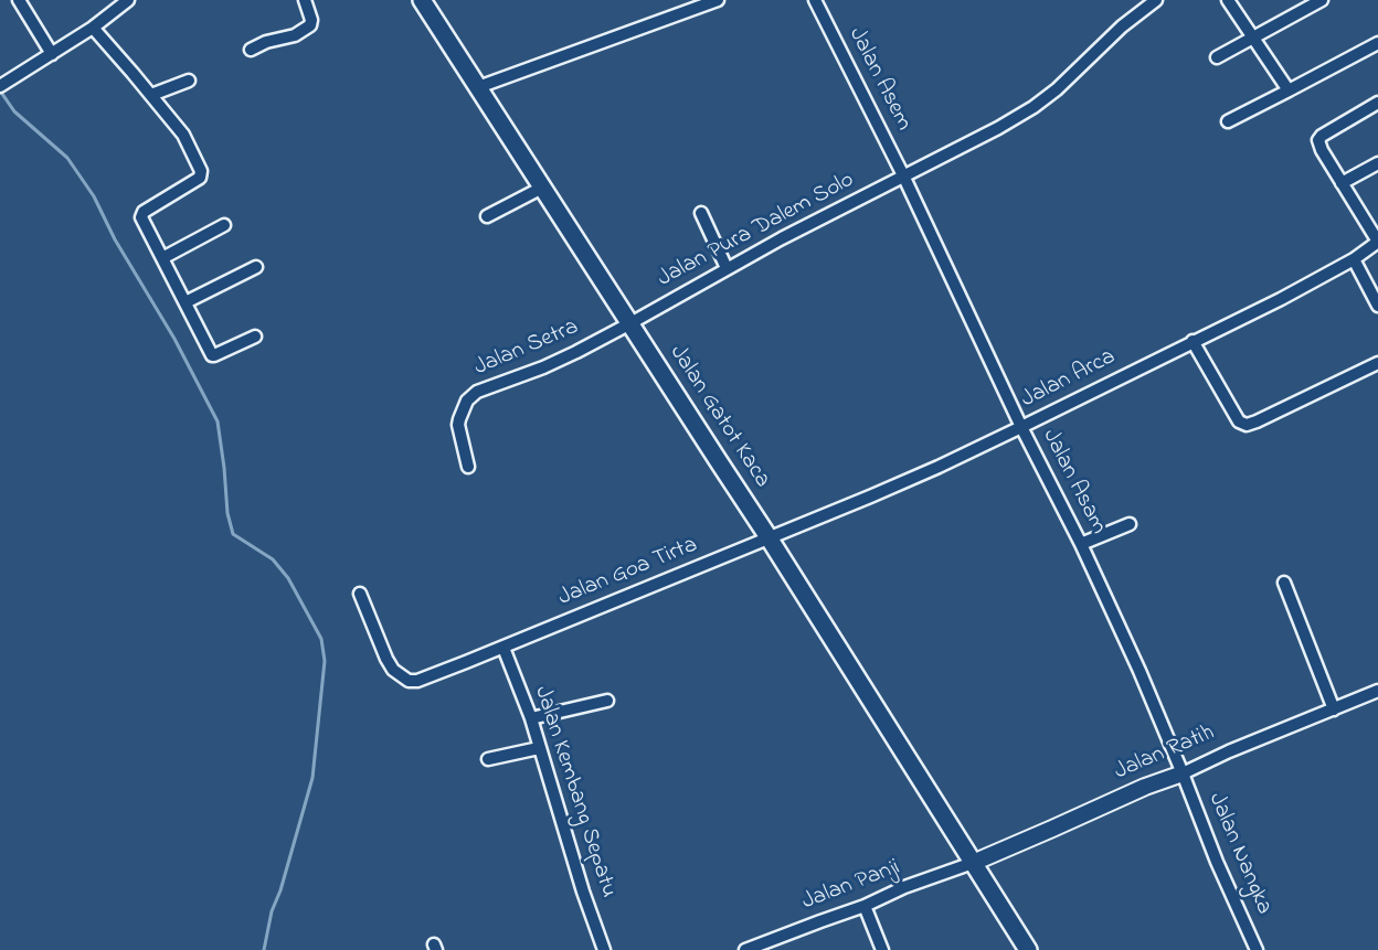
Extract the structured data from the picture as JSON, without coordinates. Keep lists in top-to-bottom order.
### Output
{
  "streets": {
    "main road": ["Jalan Gatot Kaca"],
    "street": [
      "Jalan Asem",
      "Jalan Pura Dalem Solo",
      "Jalan Setra",
      "Jalan Arca",
      "Jalan Asam",
      "Jalan Goa Tirta",
      "Jalan Ratih",
      "Jalan Kembang Sepatu",
      "Jalan Nangka",
      "Jalan Panji"
    ]
  },
  "crossings": [
    ["Jalan Asem", "Jalan Pura Dalem Solo"],
    ["Jalan Asem", "Jalan Asam"],
    ["Jalan Pura Dalem Solo", "Jalan Setra"],
    ["Jalan Pura Dalem Solo", "Jalan Gatot Kaca"],
    ["Jalan Pura Dalem Solo", "Jalan Asam"],
    ["Jalan Setra", "Jalan Gatot Kaca"],
    ["Jalan Arca", "Jalan Gatot Kaca"],
    ["Jalan Arca", "Jalan Asam"],
    ["Jalan Arca", "Jalan Goa Tirta"],
    ["Jalan Gatot Kaca", "Jalan Goa Tirta"],
    ["Jalan Gatot Kaca", "Jalan Ratih"],
    ["Jalan Gatot Kaca", "Jalan Panji"],
    ["Jalan Asam", "Jalan Ratih"],
    ["Jalan Asam", "Jalan Nangka"],
    ["Jalan Goa Tirta", "Jalan Kembang Sepatu"],
    ["Jalan Ratih", "Jalan Nangka"],
    ["Jalan Ratih", "Jalan Panji"]
  ]
}
